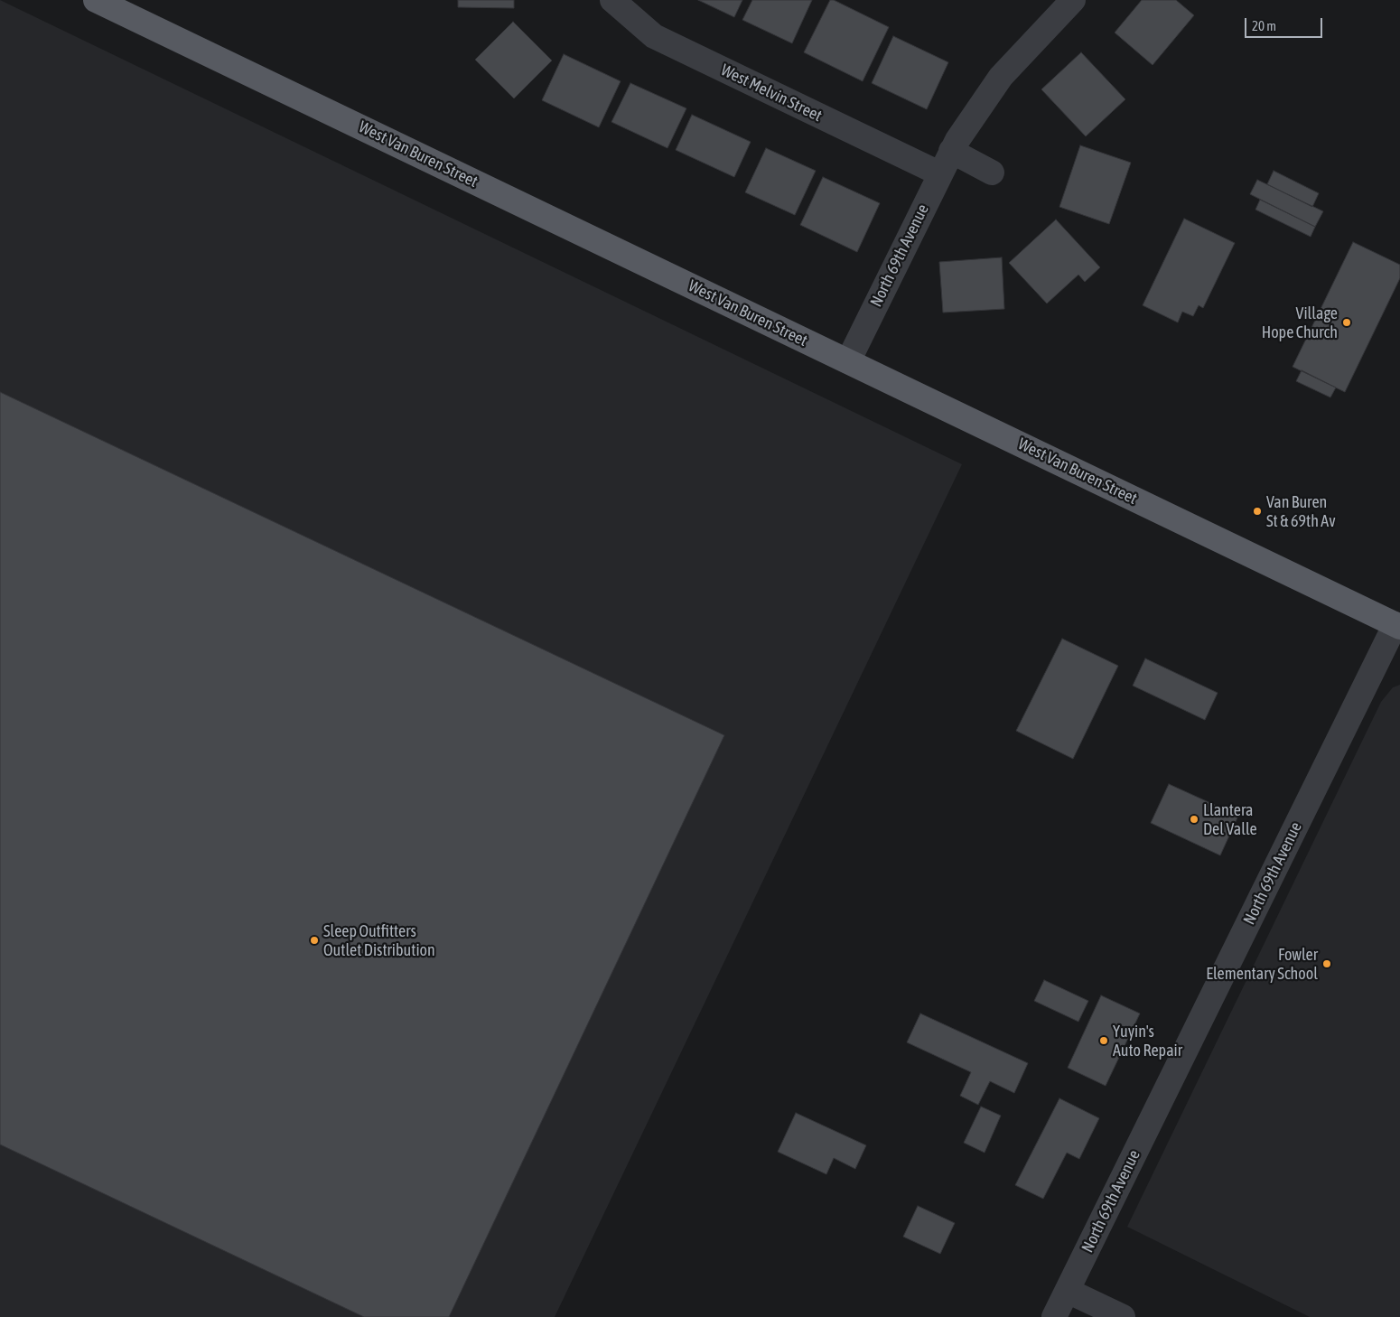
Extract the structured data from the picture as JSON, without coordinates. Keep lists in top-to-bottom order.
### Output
{
  "streets": {
    "main road": ["West Van Buren Street"],
    "street": ["West Melvin Street", "North 69th Avenue"]
  },
  "crossings": [
    ["West Melvin Street", "North 69th Avenue"],
    ["West Van Buren Street", "North 69th Avenue"]
  ],
  "places": [
    "Village Hope Church",
    "Van Buren St & 69th Av",
    "Llantera Del Valle",
    "Sleep Outfitters Outlet Distribution",
    "Fowler Elementary School",
    "Yuyin's Auto Repair"
  ],
  "scale_bar": "20 m"
}
